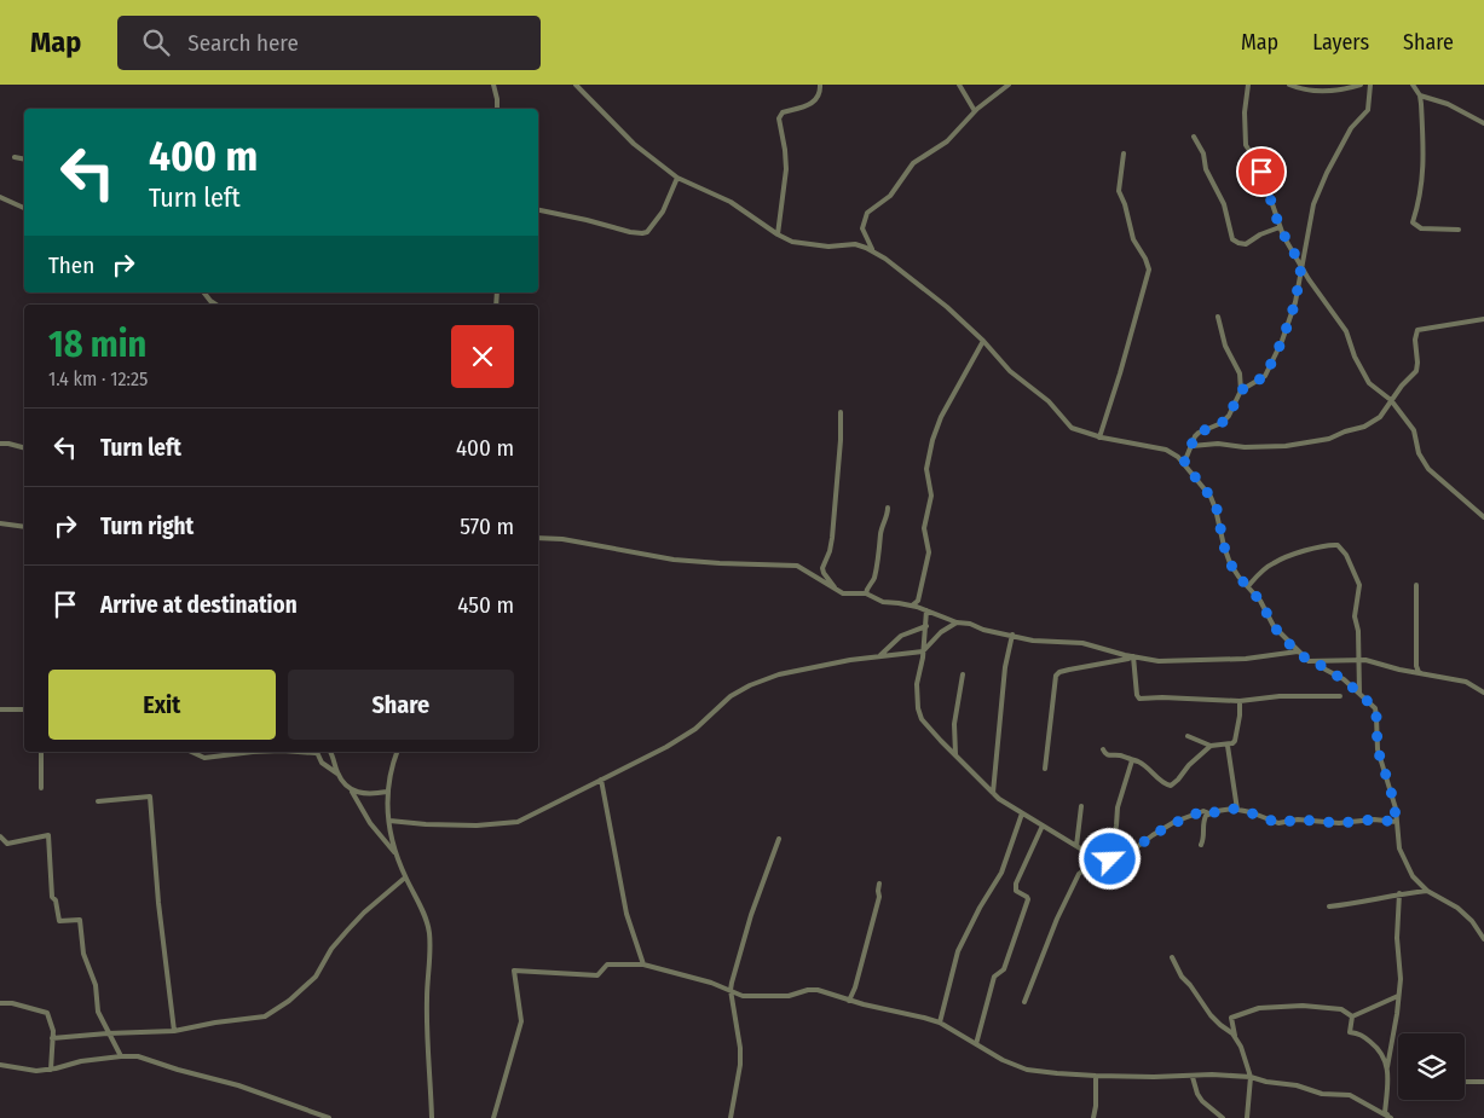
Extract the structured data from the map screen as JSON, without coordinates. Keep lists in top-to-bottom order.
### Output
{
  "page": {
    "header": "Map",
    "search": "Search here",
    "nav": ["Map", "Layers", "Share"],
    "turn": ["400 m", "Turn left"],
    "then": "Then",
    "heading": ["18 min", "1.4 km · 12:25"],
    "list": [
      {
        "name": "Turn left",
        "value": "400 m"
      },
      {
        "name": "Turn right",
        "value": "570 m"
      },
      {
        "name": "Arrive at destination",
        "value": "450 m"
      }
    ],
    "buttons": ["Exit", "Share"]
  }
}
